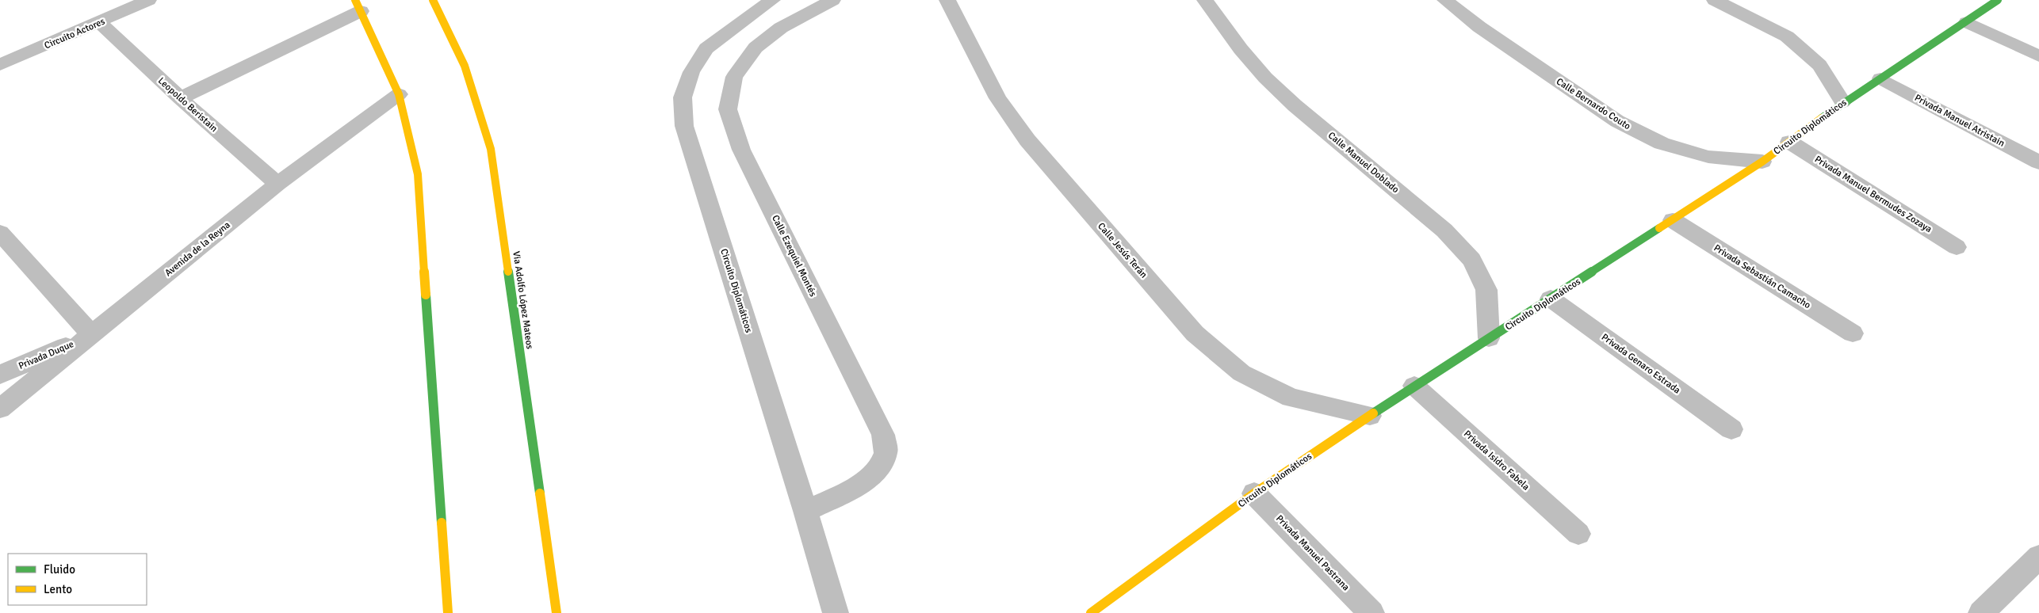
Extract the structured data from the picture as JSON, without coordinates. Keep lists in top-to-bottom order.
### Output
{
  "streets": {
    "main road": ["Circuito Diplomáticos", "Via Adolfo López Mateos"],
    "street": [
      "Circuito Actores",
      "Calle Bernardo Couto",
      "Leopoldo Beristain",
      "Privada Manuel Atristain",
      "Calle Manuel Doblado",
      "Privada Manuel Bermudes Zozaya",
      "Avenida de la Reyna",
      "Calle Jesús Terán",
      "Calle Ezequiel Montés",
      "Privada Sebastián Camacho",
      "Privada Duque",
      "Privada Genaro Estrada",
      "Privada Isidro Fabela",
      "Privada Manuel Pastrana"
    ]
  },
  "crossings": [
    ["Circuito Actores", "Leopoldo Beristain"],
    ["Calle Bernardo Couto", "Circuito Diplomáticos"],
    ["Leopoldo Beristain", "Avenida de la Reyna"],
    ["Privada Manuel Atristain", "Circuito Diplomáticos"],
    ["Circuito Diplomáticos", "Calle Manuel Doblado"],
    ["Circuito Diplomáticos", "Privada Manuel Bermudes Zozaya"],
    ["Circuito Diplomáticos", "Calle Jesús Terán"],
    ["Circuito Diplomáticos", "Calle Ezequiel Montés"],
    ["Circuito Diplomáticos", "Privada Sebastián Camacho"],
    ["Circuito Diplomáticos", "Privada Genaro Estrada"],
    ["Circuito Diplomáticos", "Privada Isidro Fabela"],
    ["Circuito Diplomáticos", "Privada Manuel Pastrana"],
    ["Avenida de la Reyna", "Privada Duque"]
  ],
  "legend": ["Fluido", "Lento"]
}
